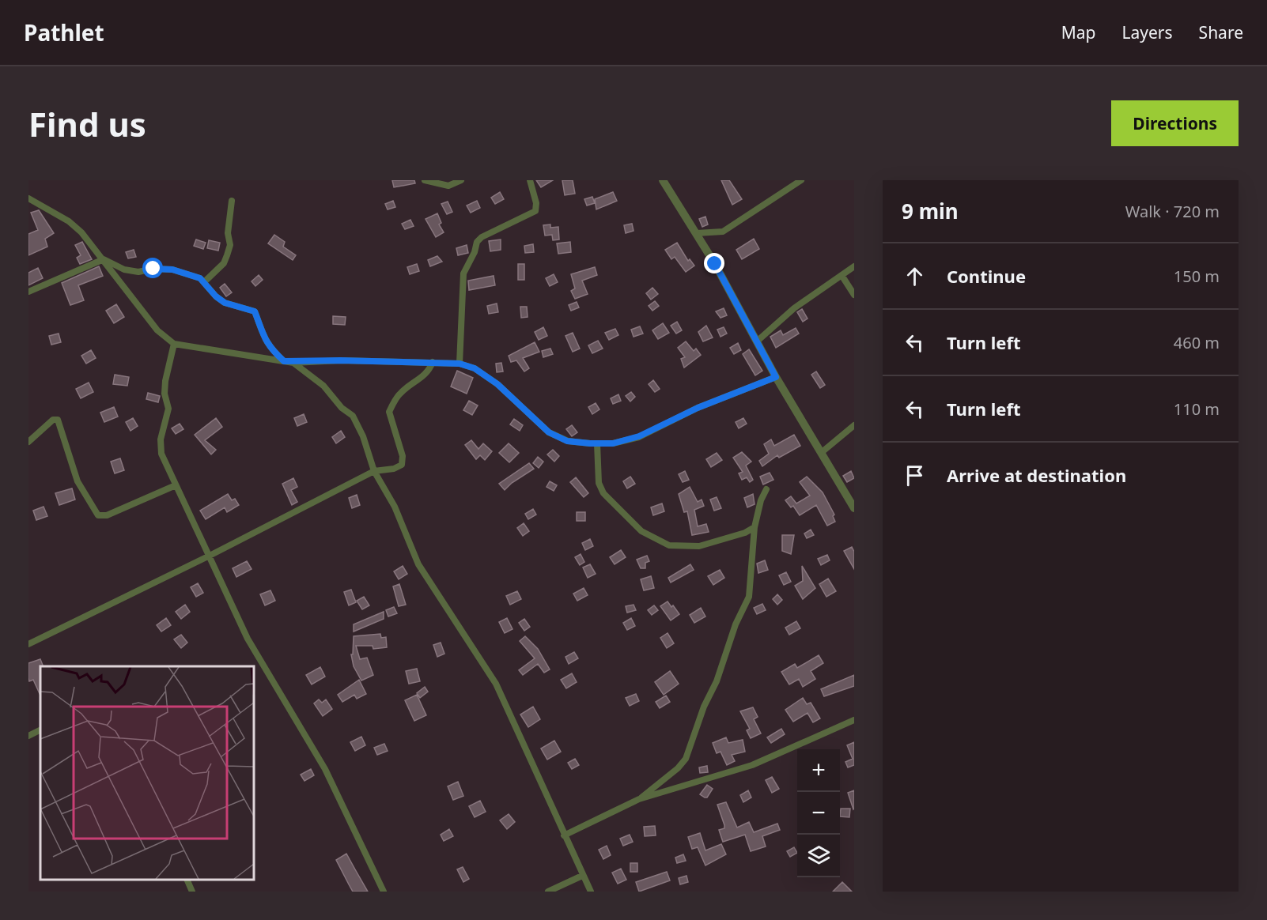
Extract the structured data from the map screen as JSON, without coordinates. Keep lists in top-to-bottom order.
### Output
{
  "page": {
    "header": "Pathlet",
    "nav": ["Map", "Layers", "Share"],
    "buttons": "Directions",
    "title": "Find us",
    "heading": ["9 min", "Walk · 720 m"],
    "list": [
      ["Continue", "150 m"],
      ["Turn left", "460 m"],
      ["Turn left", "110 m"],
      "Arrive at destination"
    ],
    "map_buttons": ["+", "−"]
  }
}
